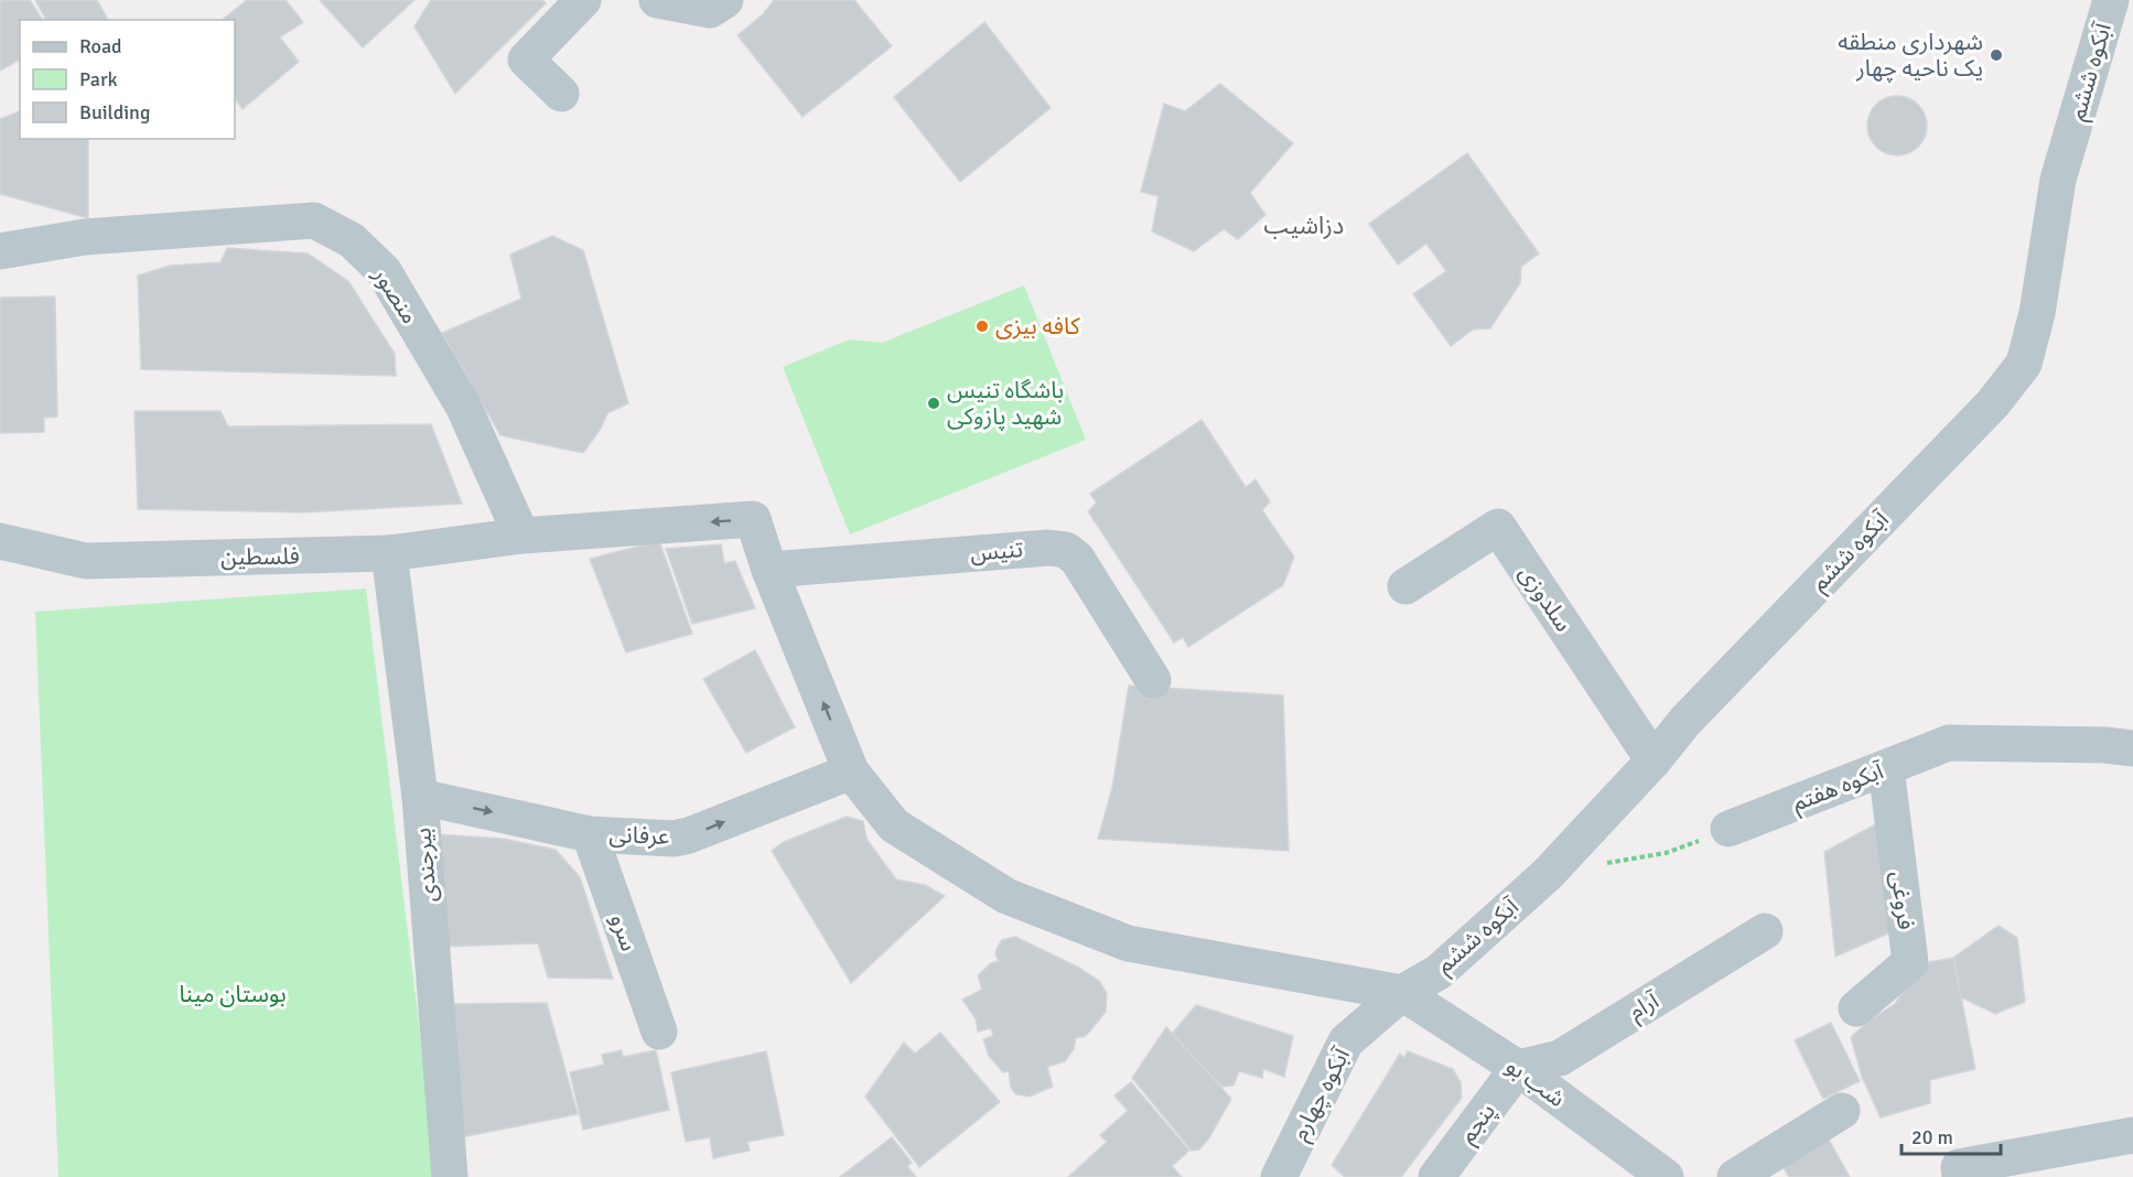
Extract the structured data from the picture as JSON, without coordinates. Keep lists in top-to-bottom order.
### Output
{
  "streets": {
    "street": [
      "آبکوه ششم",
      "منصور",
      "تنیس",
      "فلسطین",
      "سلدوزی",
      "آبکوه هفتم",
      "عرفانی",
      "بیرجندی",
      "فروغی",
      "سرو",
      "آرام",
      "شب بو",
      "آبکوه چهارم",
      "پنجم"
    ]
  },
  "crossings": [
    ["آبکوه ششم", "سلدوزی"],
    ["آبکوه ششم", "شب بو"],
    ["آبکوه ششم", "آبکوه چهارم"],
    ["منصور", "فلسطین"],
    ["تنیس", "فلسطین"],
    ["فلسطین", "بیرجندی"],
    ["آبکوه هفتم", "فروغی"],
    ["عرفانی", "بیرجندی"],
    ["عرفانی", "سرو"],
    ["آرام", "شب بو"],
    ["آرام", "پنجم"],
    ["شب بو", "آبکوه چهارم"],
    ["شب بو", "پنجم"]
  ],
  "one_way": ["عرفانی"],
  "districts": ["دزاشیب"],
  "parks": ["بوستان مینا"],
  "places": ["شهرداری منطقه یک ناحیه چهار", "کافه بیزی", "باشگاه تنیس شهید پازوکی"],
  "legend": ["Road", "Park", "Building"],
  "scale_bar": "20 m"
}
